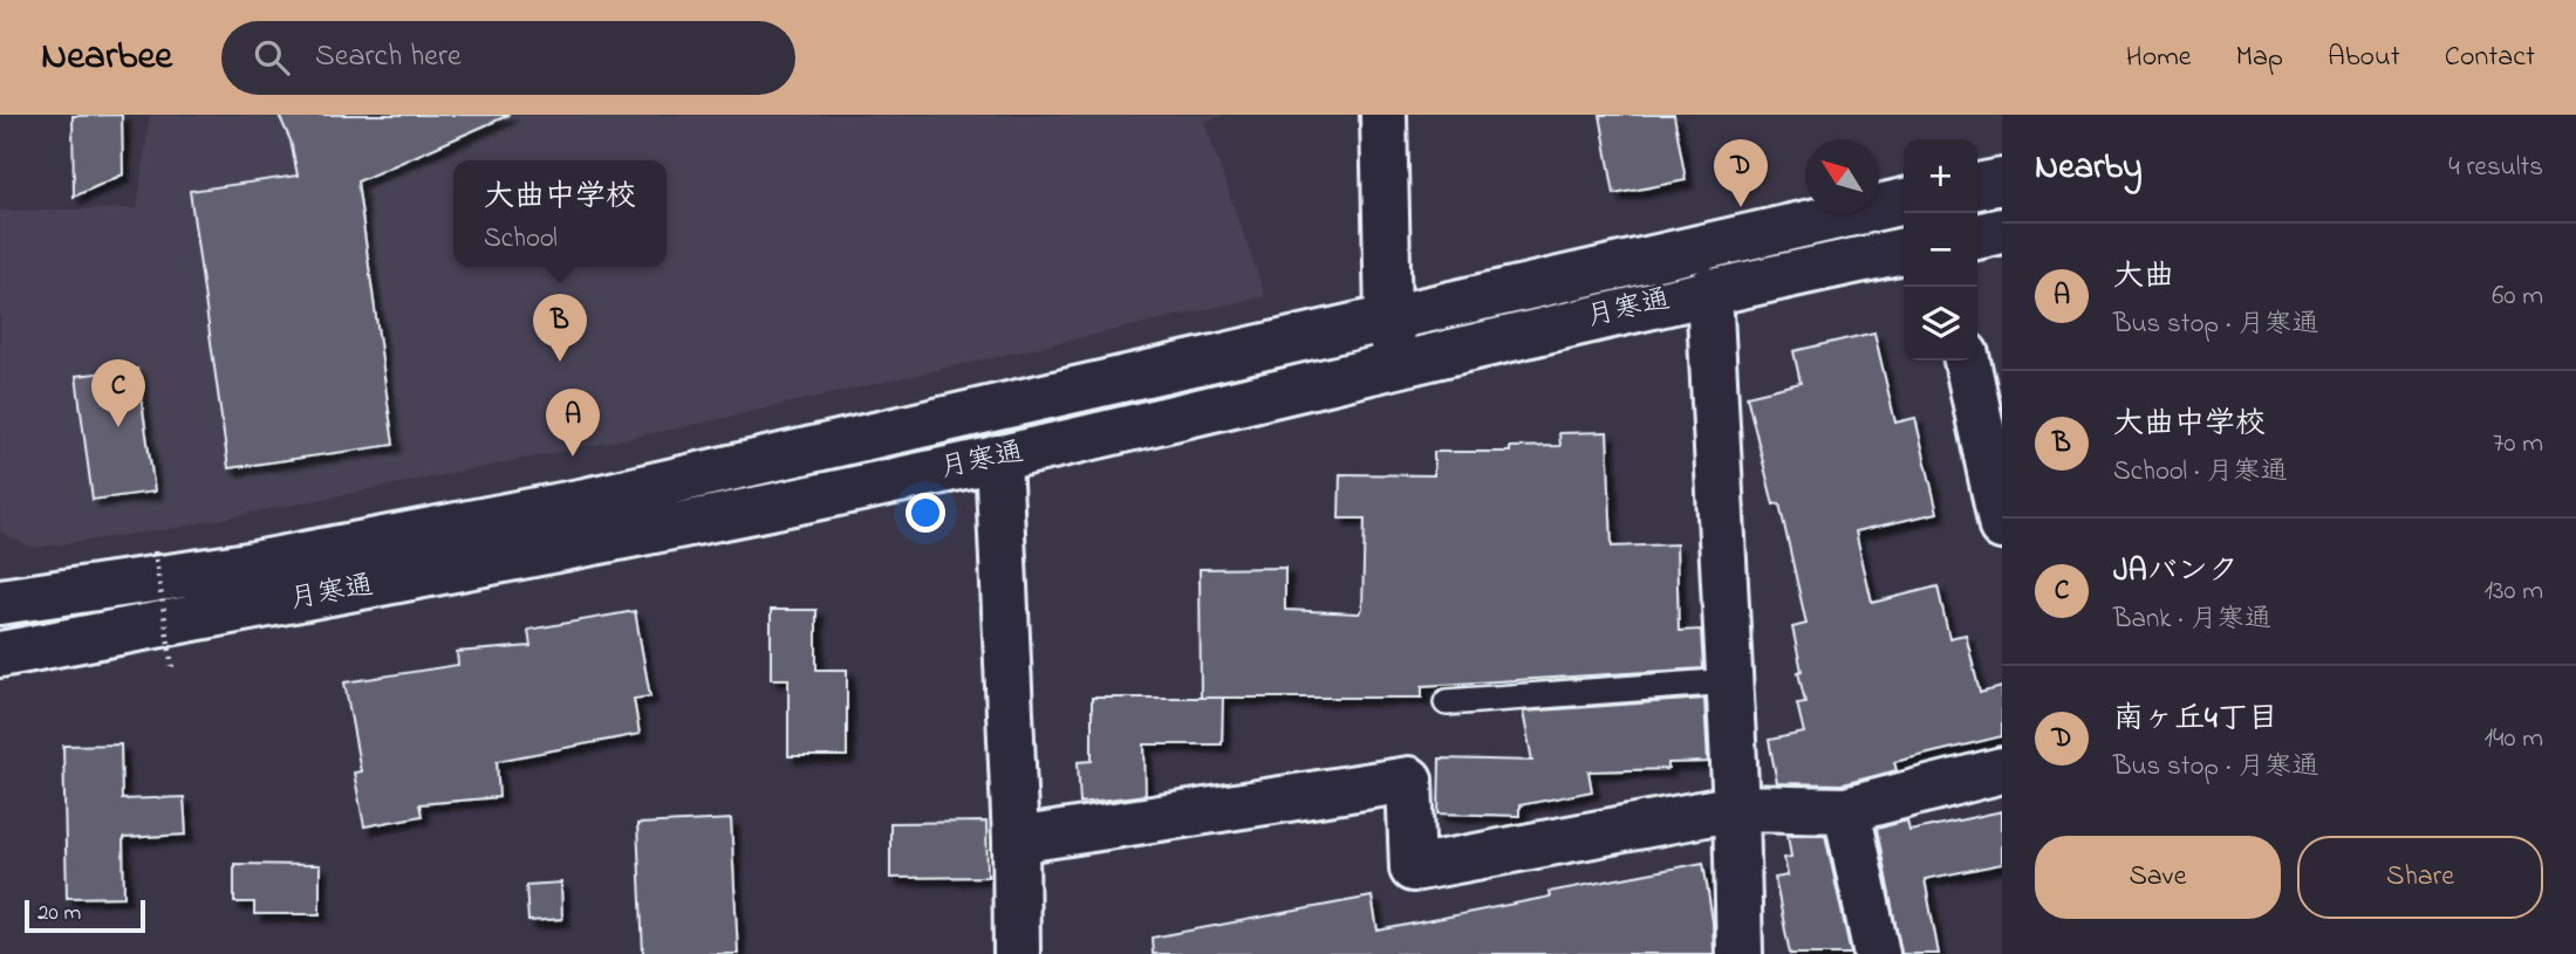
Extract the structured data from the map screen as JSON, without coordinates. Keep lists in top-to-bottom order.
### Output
{
  "streets": {
    "main road": ["月寒通"]
  },
  "scale_bar": "20 m",
  "north": "top left",
  "page": {
    "header": "Nearbee",
    "search": "Search here",
    "nav": [
      "Home",
      "Map",
      "About",
      "Contact"
    ],
    "heading": ["Nearby", "4 results"],
    "map_buttons": ["+", "−"],
    "pins": [
      "D",
      "B",
      "C",
      "A"
    ],
    "popup": ["大曲中学校", "School"],
    "list": [
      {
        "mark": "A",
        "name": "大曲",
        "note": "Bus stop · 月寒通",
        "value": "60 m"
      },
      {
        "mark": "B",
        "name": "大曲中学校",
        "note": "School · 月寒通",
        "value": "70 m"
      },
      {
        "mark": "C",
        "name": "JAバンク",
        "note": "Bank · 月寒通",
        "value": "130 m"
      },
      {
        "mark": "D",
        "name": "南ヶ丘4丁目",
        "note": "Bus stop · 月寒通",
        "value": "140 m"
      }
    ],
    "buttons": ["Save", "Share"],
    "scale": "20 m"
  }
}
